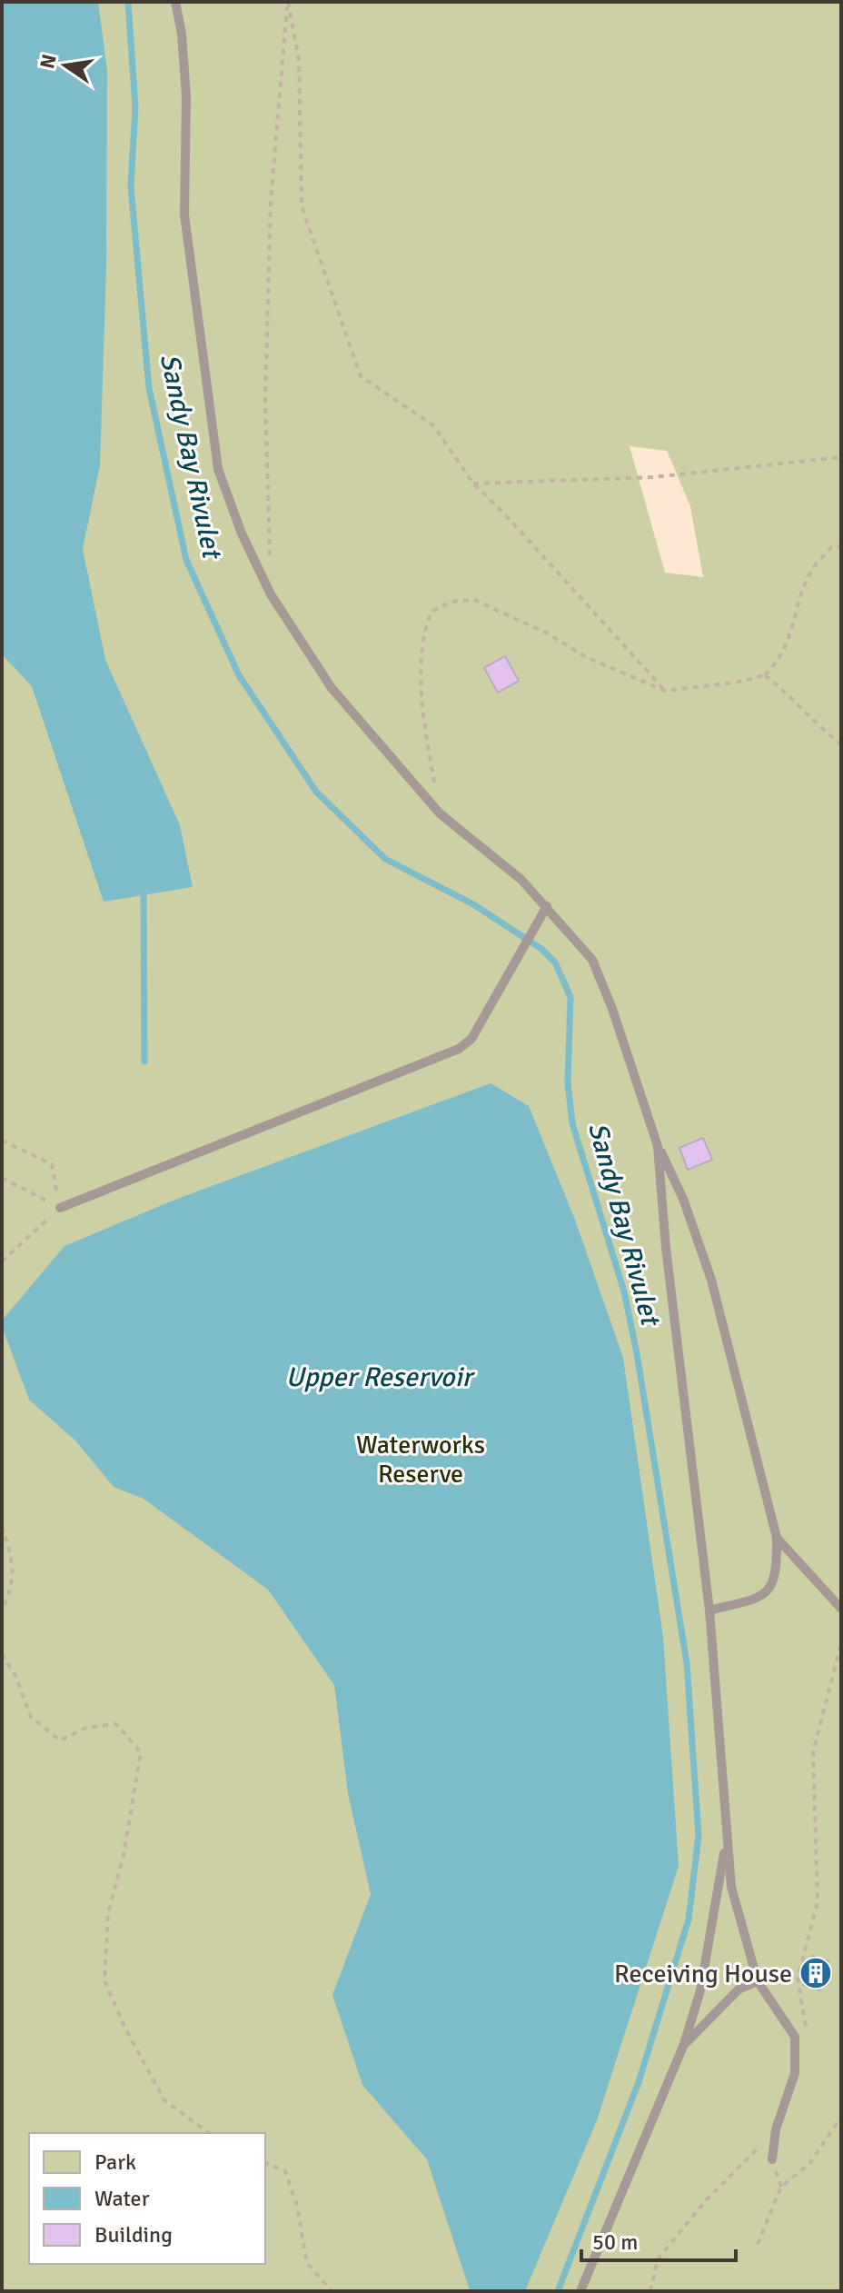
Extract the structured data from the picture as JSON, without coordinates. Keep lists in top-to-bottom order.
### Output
{
  "water": ["Sandy Bay Rivulet", "Upper Reservoir"],
  "parks": ["Waterworks Reserve"],
  "places": {
    "building": ["Receiving House"]
  },
  "legend": ["Park", "Water", "Building"],
  "scale_bar": "50 m",
  "north": "left"
}
